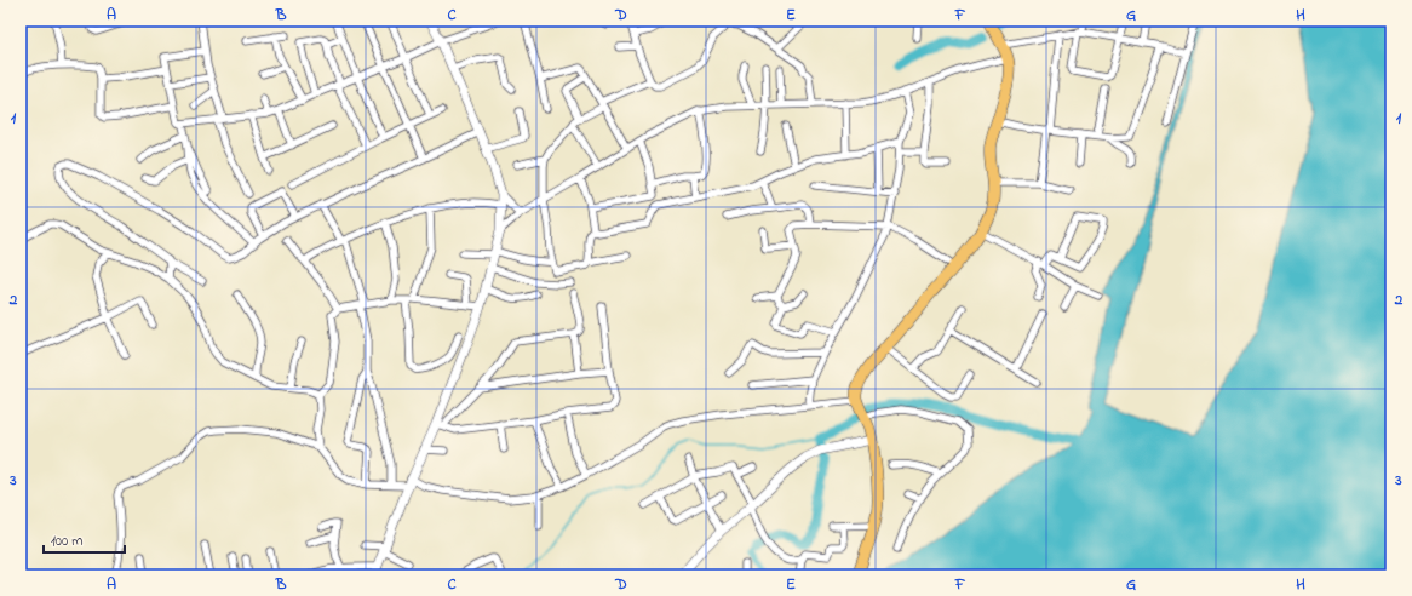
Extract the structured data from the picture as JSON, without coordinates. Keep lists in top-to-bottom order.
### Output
{
  "scale_bar": "100 m",
  "grid": {
    "columns": [
      "A",
      "B",
      "C",
      "D",
      "E",
      "F",
      "G",
      "H"
    ],
    "rows": ["1", "2", "3"]
  }
}
